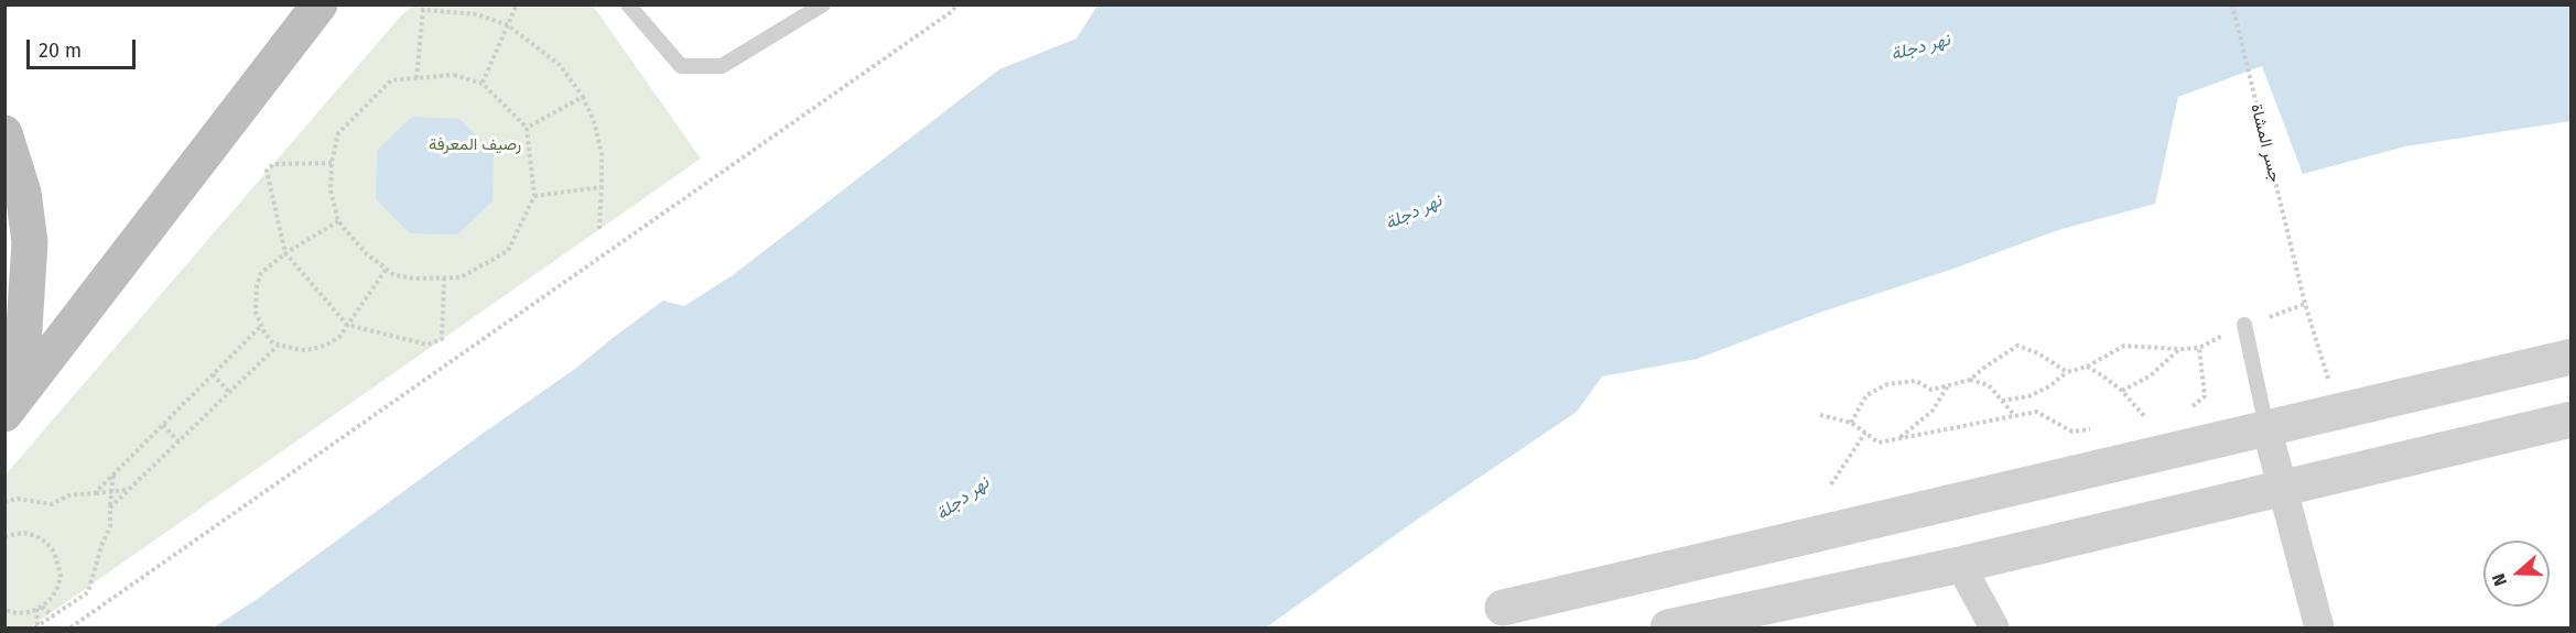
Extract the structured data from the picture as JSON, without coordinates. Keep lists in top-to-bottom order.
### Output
{
  "streets": {
    "path": ["جسر المشاة"]
  },
  "water": ["نهر دجلة"],
  "parks": ["رصيف المعرفة"],
  "scale_bar": "20 m",
  "north": "left"
}
